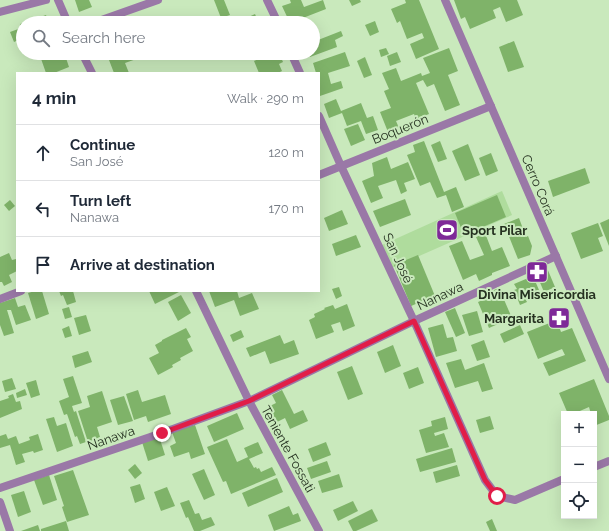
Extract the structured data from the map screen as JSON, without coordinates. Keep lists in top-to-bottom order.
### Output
{
  "streets": {
    "street": [
      "Boquerón",
      "Cerro Corá",
      "San José",
      "Nanawa",
      "Teniente Fossati"
    ]
  },
  "crossings": [
    ["Boquerón", "Cerro Corá"],
    ["Boquerón", "San José"],
    ["Cerro Corá", "Nanawa"],
    ["San José", "Nanawa"],
    ["Nanawa", "Teniente Fossati"]
  ],
  "places": {
    "sports": ["Sport Pilar"],
    "pharmacy": ["Divina Misericordia", "Margarita"]
  },
  "page": {
    "search": "Search here",
    "heading": ["4 min", "Walk · 290 m"],
    "list": [
      ["Continue", "San José", "120 m"],
      ["Turn left", "Nanawa", "170 m"],
      "Arrive at destination"
    ],
    "map_buttons": ["+", "−"]
  }
}
